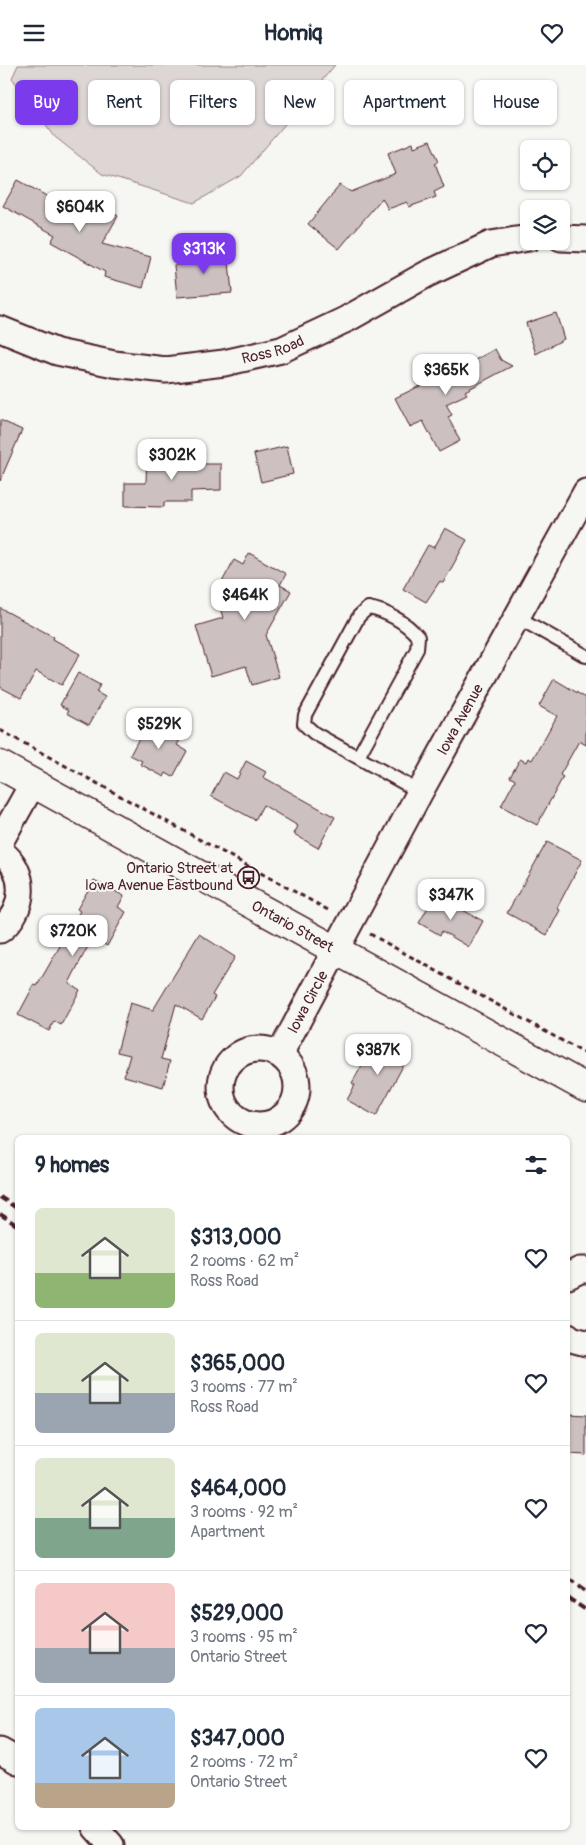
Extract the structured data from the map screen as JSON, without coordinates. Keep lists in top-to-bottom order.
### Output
{
  "streets": {
    "main road": ["Ontario Street"],
    "street": ["Ross Road", "Iowa Avenue", "Iowa Circle"]
  },
  "crossings": [
    ["Iowa Avenue", "Ontario Street"],
    ["Iowa Avenue", "Iowa Circle"],
    ["Ontario Street", "Iowa Circle"]
  ],
  "places": {
    "bus stop": ["Ontario Street at Iowa Avenue Eastbound"]
  },
  "page": {
    "header": "Homiq",
    "chip": [
      "Buy",
      "Rent",
      "Filters",
      "New",
      "Apartment",
      "House"
    ],
    "price": [
      "$604K",
      "$313K",
      "$365K",
      "$302K",
      "$464K",
      "$529K",
      "$347K",
      "$720K",
      "$387K"
    ],
    "heading": "9 homes",
    "list": [
      {
        "name": "$313,000",
        "note": "2 rooms · 62 m² · Ross Road"
      },
      {
        "name": "$365,000",
        "note": "3 rooms · 77 m² · Ross Road"
      },
      {
        "name": "$464,000",
        "note": "3 rooms · 92 m² · Apartment"
      },
      {
        "name": "$529,000",
        "note": "3 rooms · 95 m² · Ontario Street"
      },
      {
        "name": "$347,000",
        "note": "2 rooms · 72 m² · Ontario Street"
      }
    ]
  }
}
